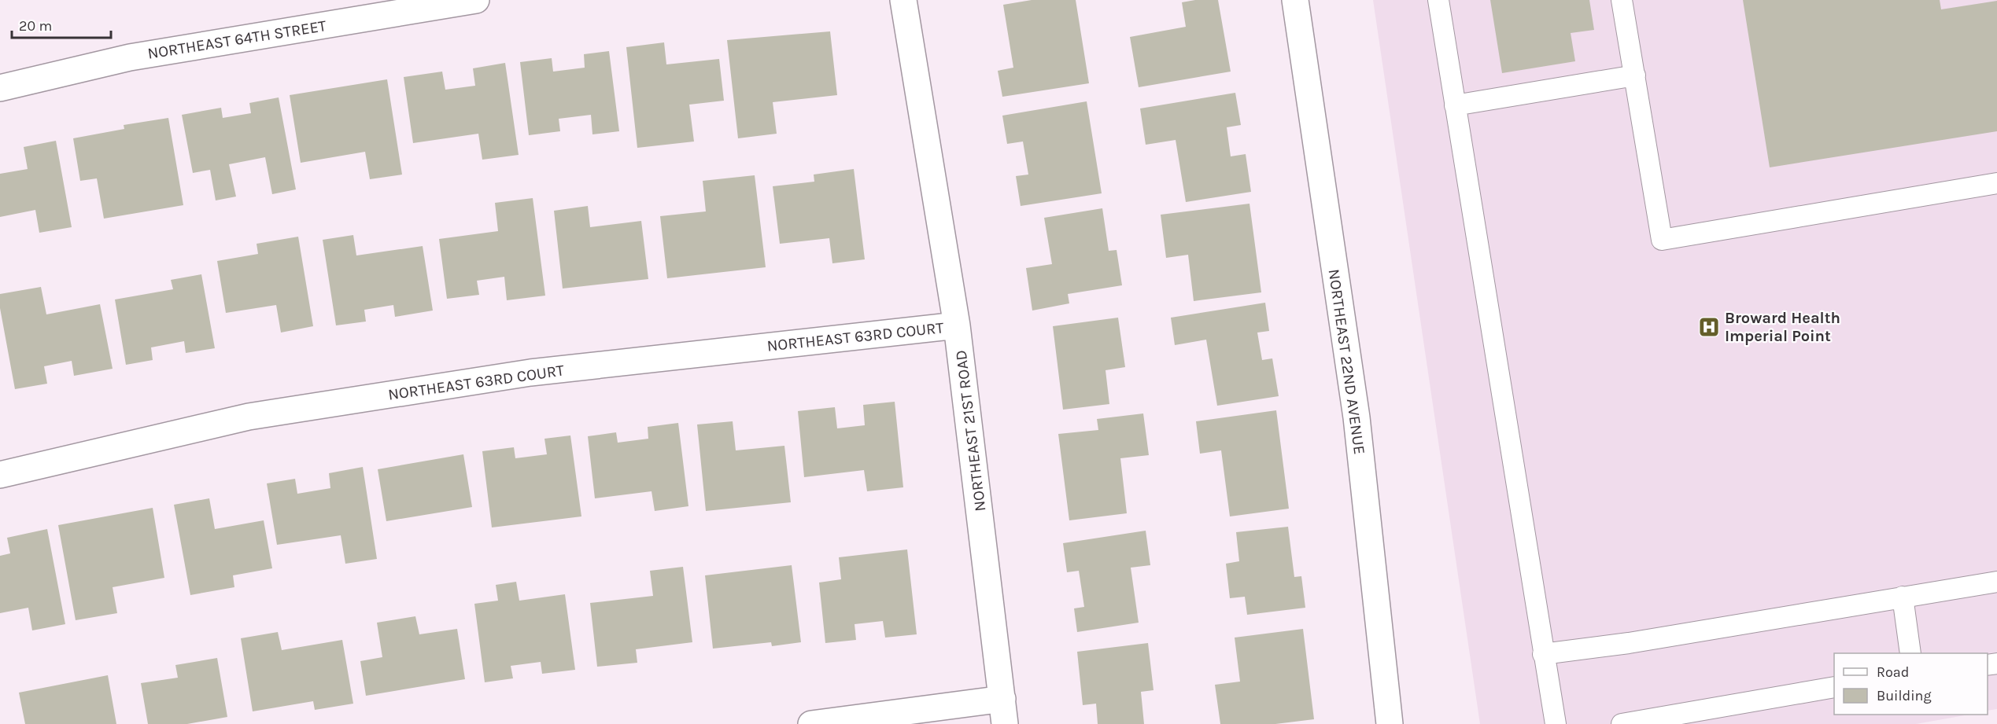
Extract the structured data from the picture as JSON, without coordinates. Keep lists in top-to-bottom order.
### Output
{
  "streets": {
    "street": [
      "NORTHEAST 64TH STREET",
      "NORTHEAST 63RD COURT",
      "NORTHEAST 22ND AVENUE",
      "NORTHEAST 21ST ROAD"
    ]
  },
  "crossings": [
    ["NORTHEAST 63RD COURT", "NORTHEAST 21ST ROAD"]
  ],
  "places": {
    "hospital": ["Broward Health Imperial Point"]
  },
  "legend": ["Road", "Building"],
  "scale_bar": "20 m"
}
